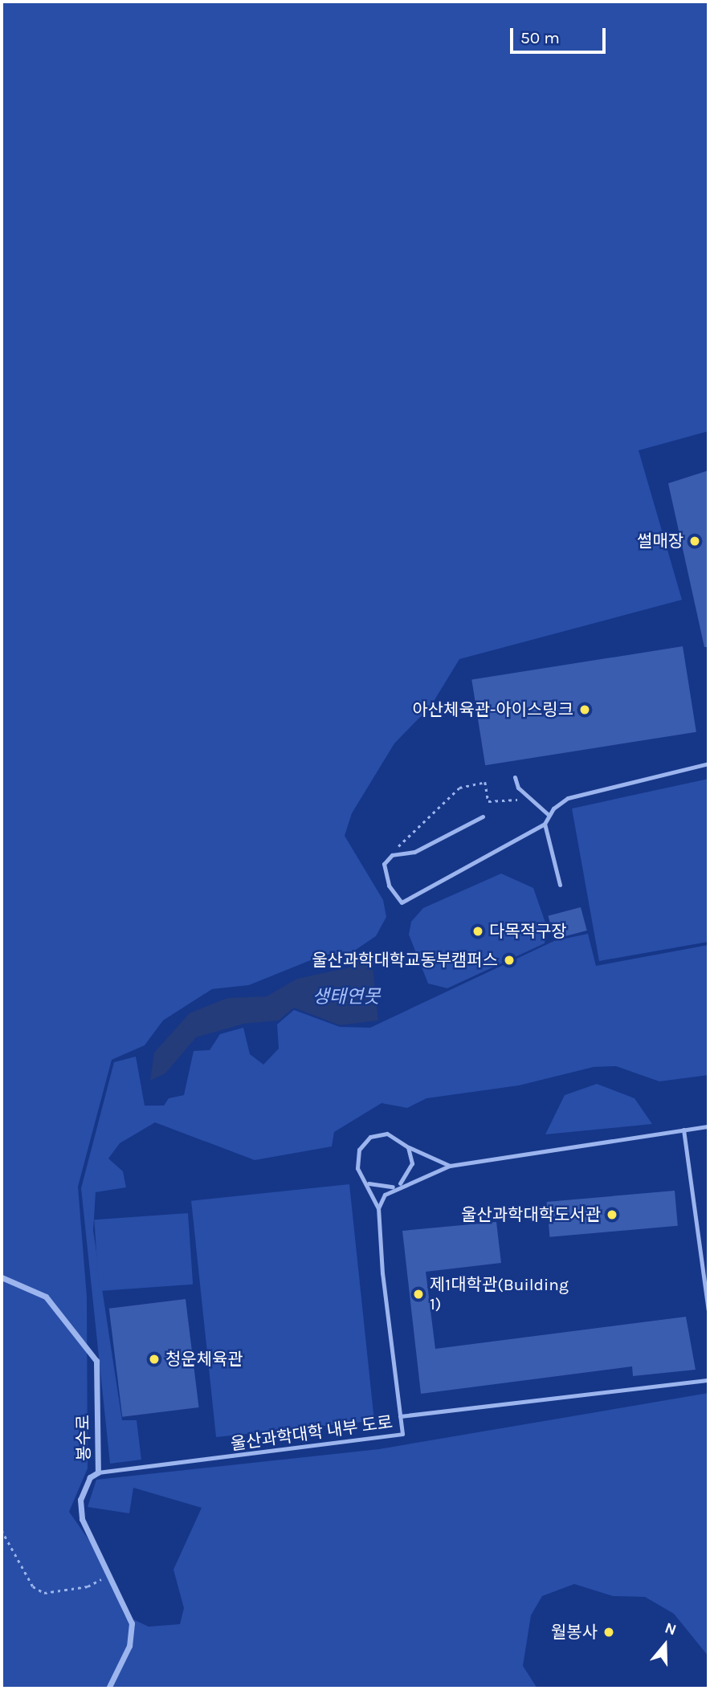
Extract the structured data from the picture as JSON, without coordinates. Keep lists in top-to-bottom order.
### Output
{
  "streets": {
    "street": ["봉수로"],
    "lane": ["울산과학대학 내부 도로"]
  },
  "crossings": [
    ["울산과학대학 내부 도로", "봉수로"]
  ],
  "water": ["생태연못"],
  "places": [
    "썰매장",
    "아산체육관-아이스링크",
    "다목적구장",
    "울산과학대학교동부캠퍼스",
    "울산과학대학도서관",
    "제1대학관(Building 1)",
    "청운체육관",
    "월봉사"
  ],
  "scale_bar": "50 m",
  "north": "top"
}
